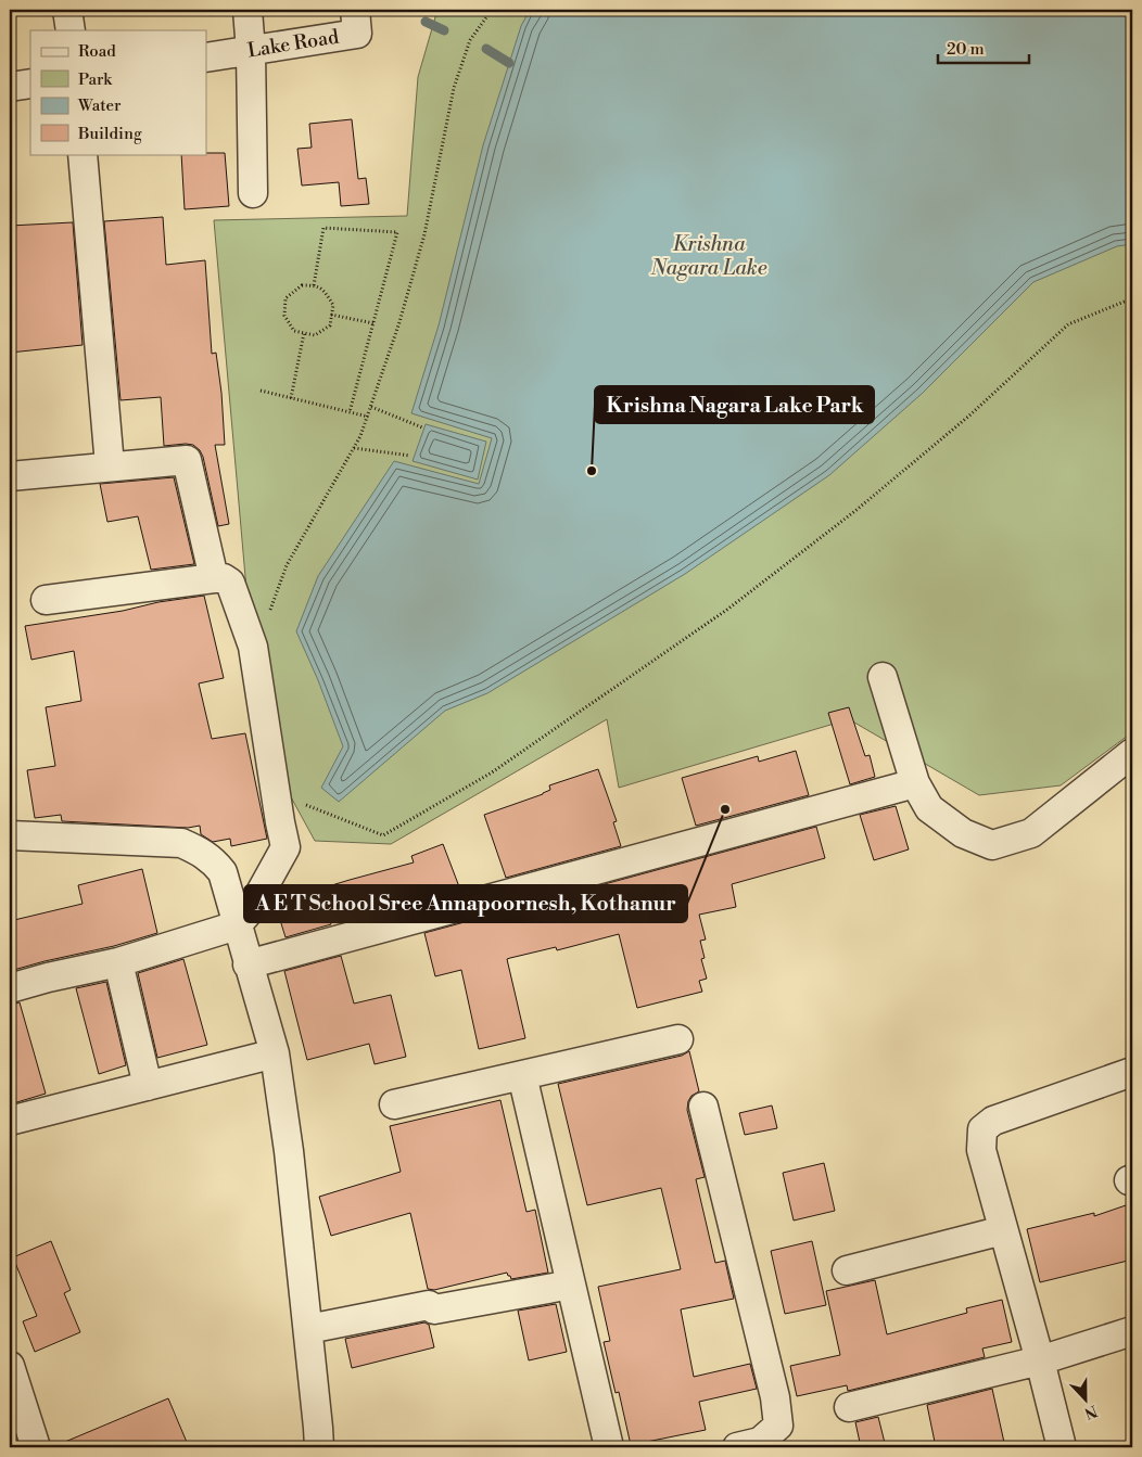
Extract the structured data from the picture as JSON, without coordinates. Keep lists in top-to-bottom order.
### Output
{
  "streets": {
    "street": ["Lake Road"]
  },
  "water": ["Krishna Nagara Lake"],
  "places": ["Krishna Nagara Lake Park", "A E T School Sree Annapoornesh, Kothanur"],
  "legend": [
    "Road",
    "Park",
    "Water",
    "Building"
  ],
  "scale_bar": "20 m",
  "north": "bottom"
}
